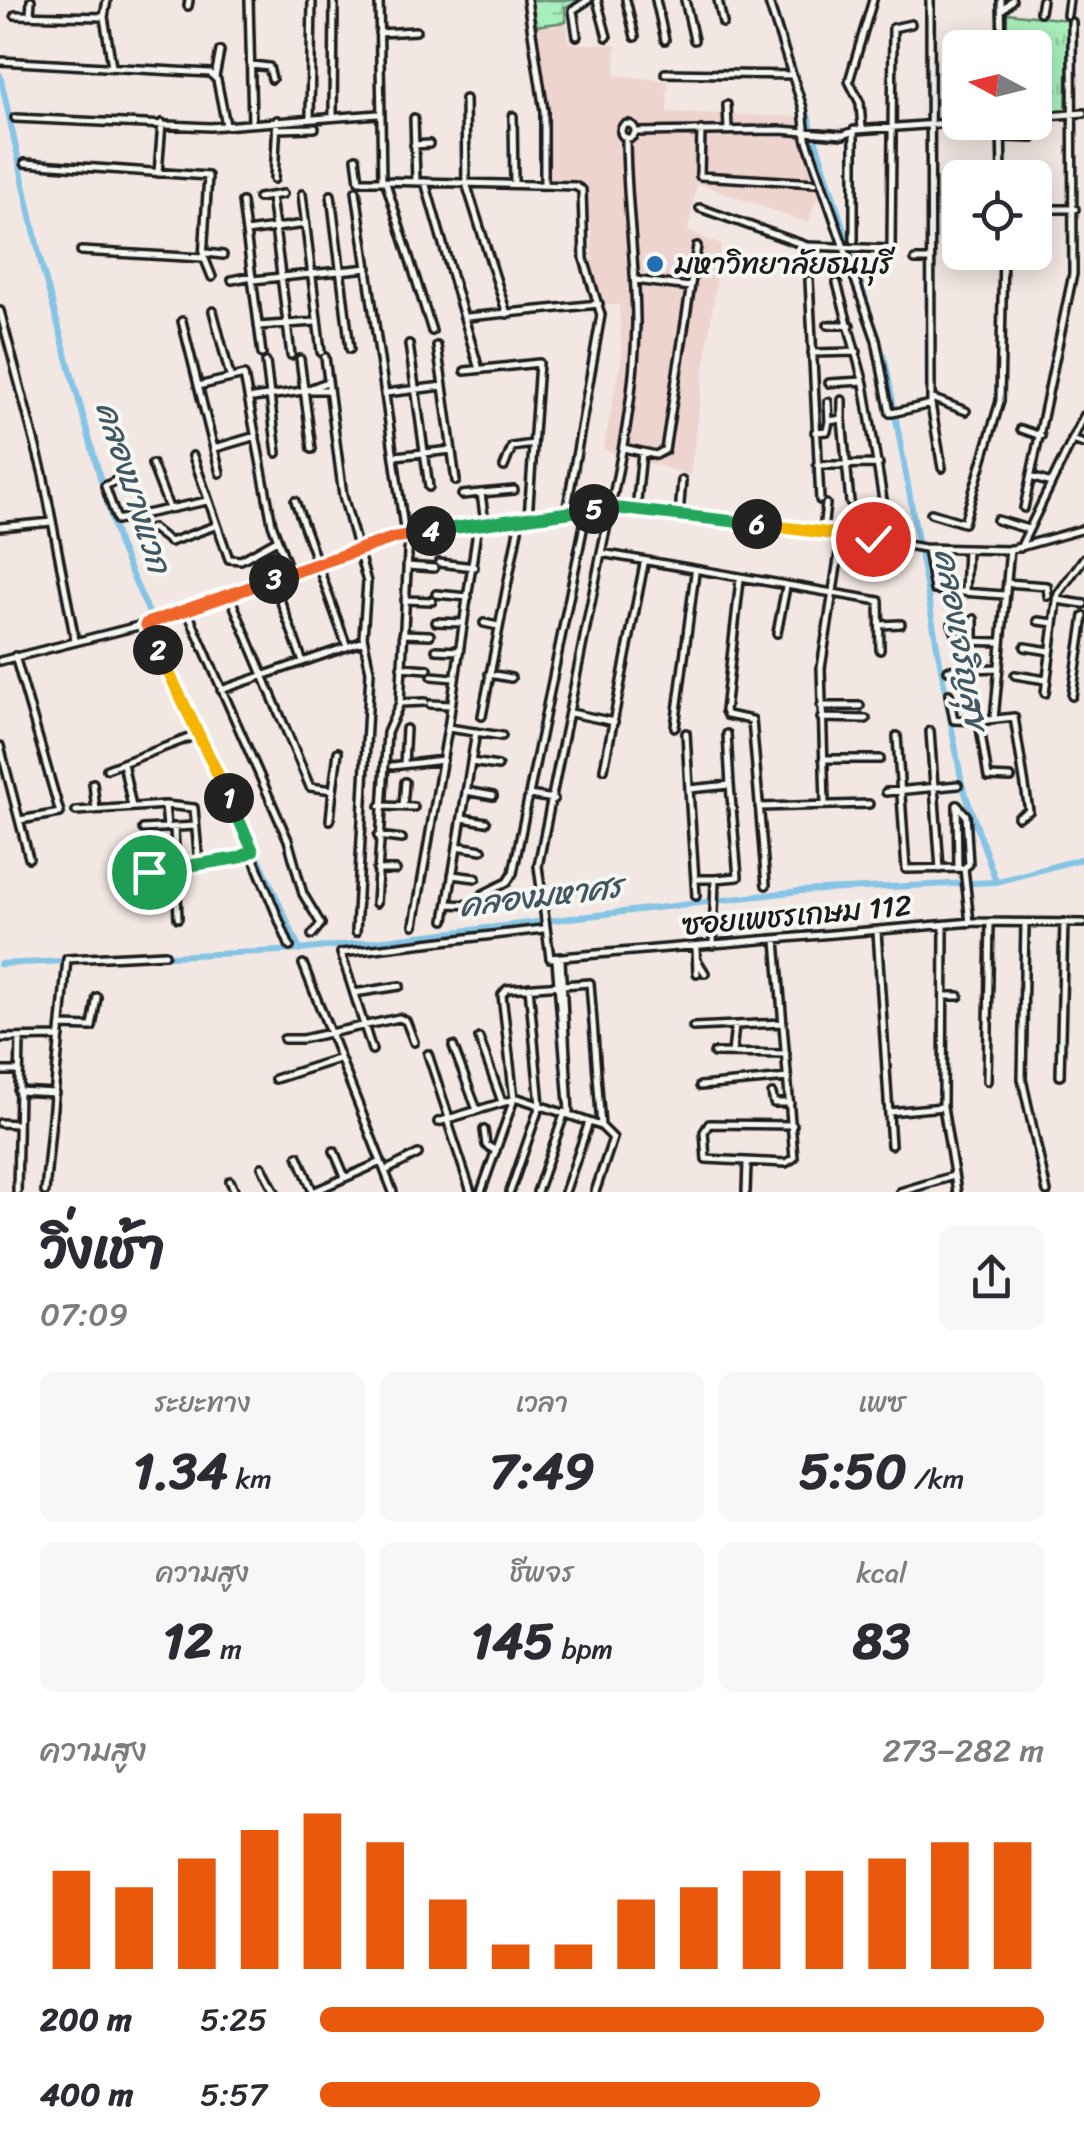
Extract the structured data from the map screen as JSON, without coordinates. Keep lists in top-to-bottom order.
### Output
{
  "streets": {
    "street": ["ซอยเพชรเกษม 112"]
  },
  "water": ["คลองบางแวก", "คลองเจริญสุข", "คลองมหาศร"],
  "places": ["มหาวิทยาลัยธนบุรี"],
  "north": "left",
  "page": {
    "pins": [
      "5",
      "6",
      "4",
      "3",
      "2",
      "1"
    ],
    "heading": ["วิ่งเช้า", "07:09"],
    "stats": [
      ["ระยะทาง", "1.34 km"],
      ["เวลา", "7:49"],
      ["เพซ", "5:50 /km"],
      ["ความสูง", "12 m"],
      ["ชีพจร", "145 bpm"],
      ["kcal", "83"]
    ],
    "chart": ["ความสูง", "273–282 m"],
    "list": [
      {
        "name": "200 m",
        "note": "5:25"
      },
      {
        "name": "400 m",
        "note": "5:57"
      }
    ]
  }
}
